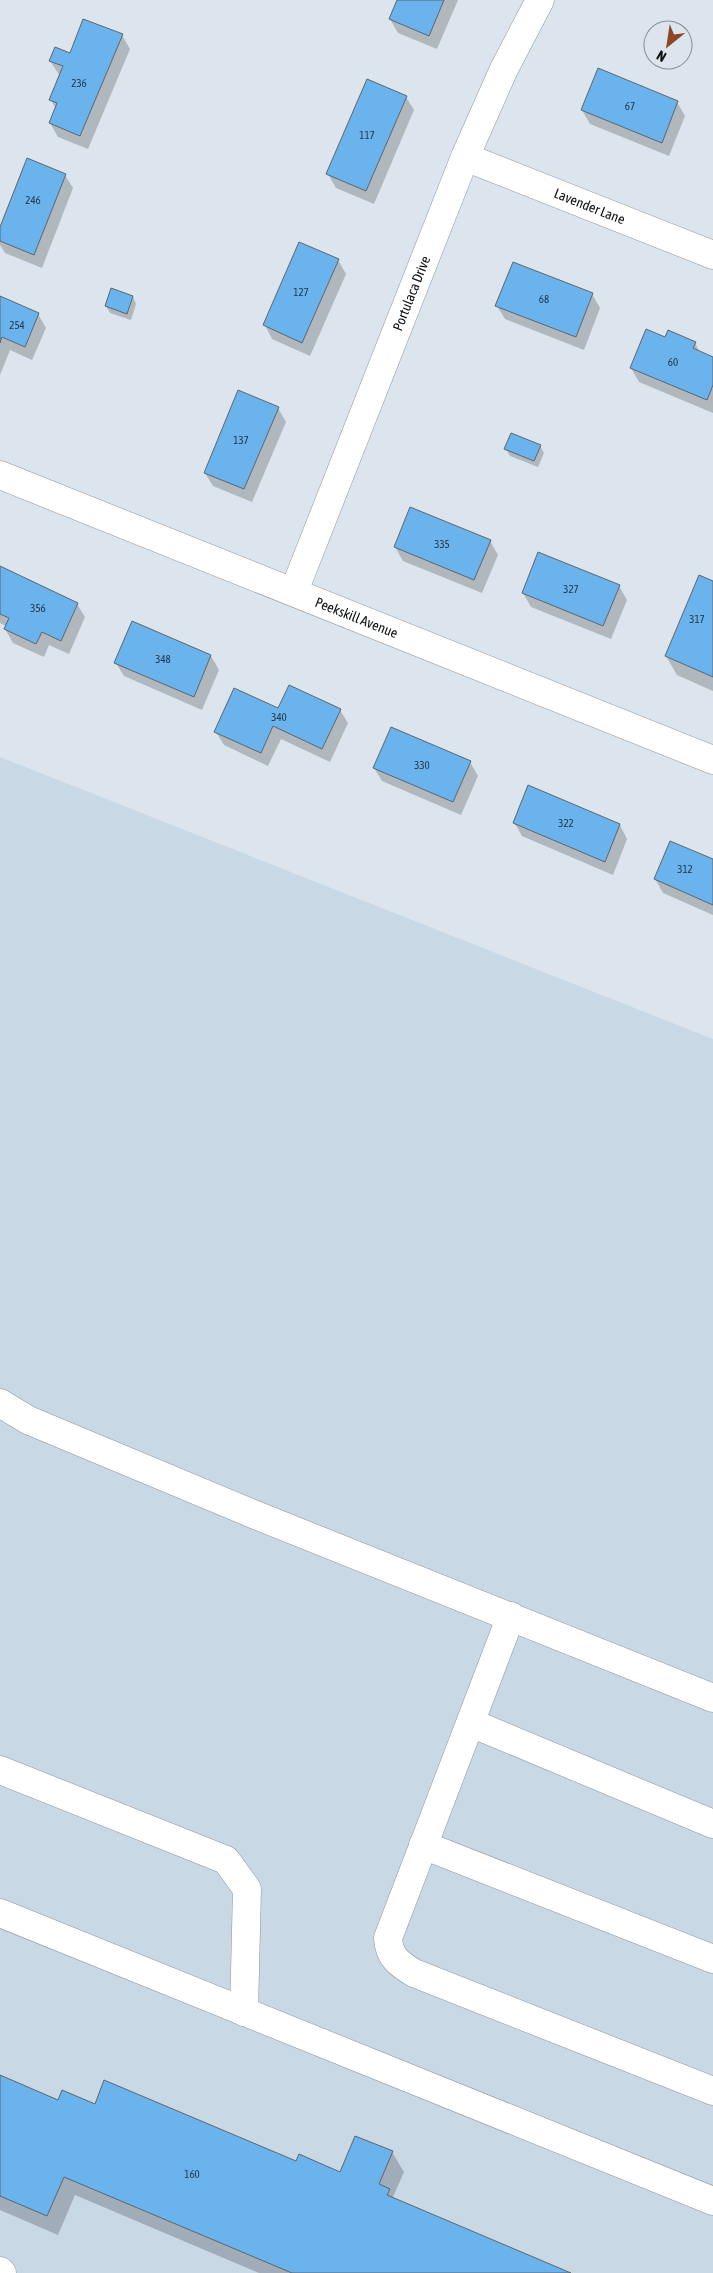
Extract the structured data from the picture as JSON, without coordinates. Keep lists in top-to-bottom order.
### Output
{
  "streets": {
    "street": ["Lavender Lane", "Portulaca Drive", "Peekskill Avenue"]
  },
  "crossings": [
    ["Lavender Lane", "Portulaca Drive"],
    ["Portulaca Drive", "Peekskill Avenue"]
  ],
  "house_numbers": [
    "236",
    "67",
    "117",
    "246",
    "127",
    "68",
    "254",
    "60",
    "137",
    "335",
    "327",
    "356",
    "317",
    "348",
    "340",
    "330",
    "322",
    "312",
    "160"
  ],
  "north": "bottom left"
}
